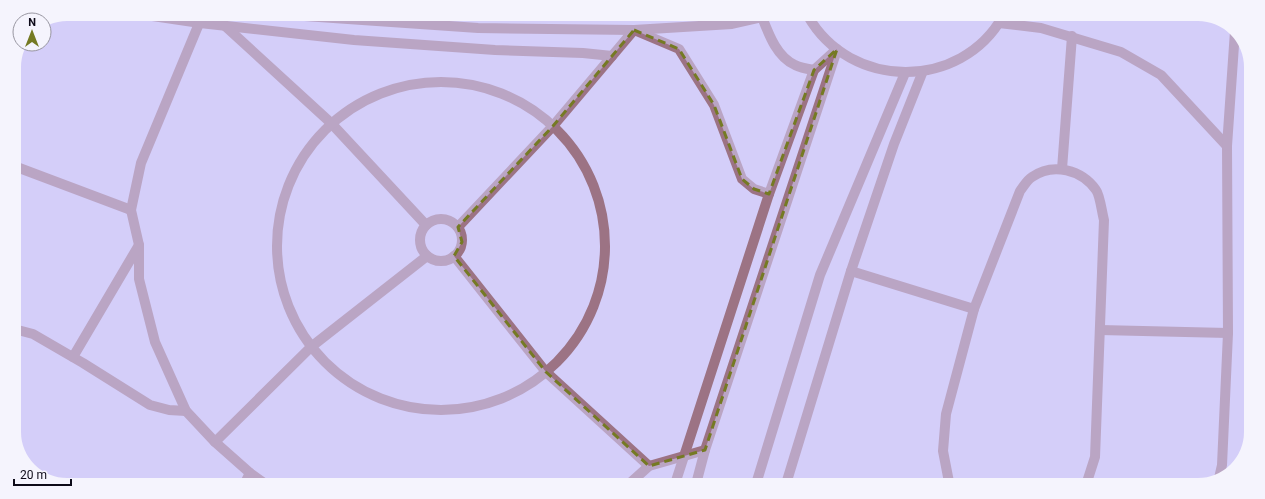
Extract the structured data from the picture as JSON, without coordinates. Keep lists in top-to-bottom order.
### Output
{
  "scale_bar": "20 m",
  "north": "top"
}
